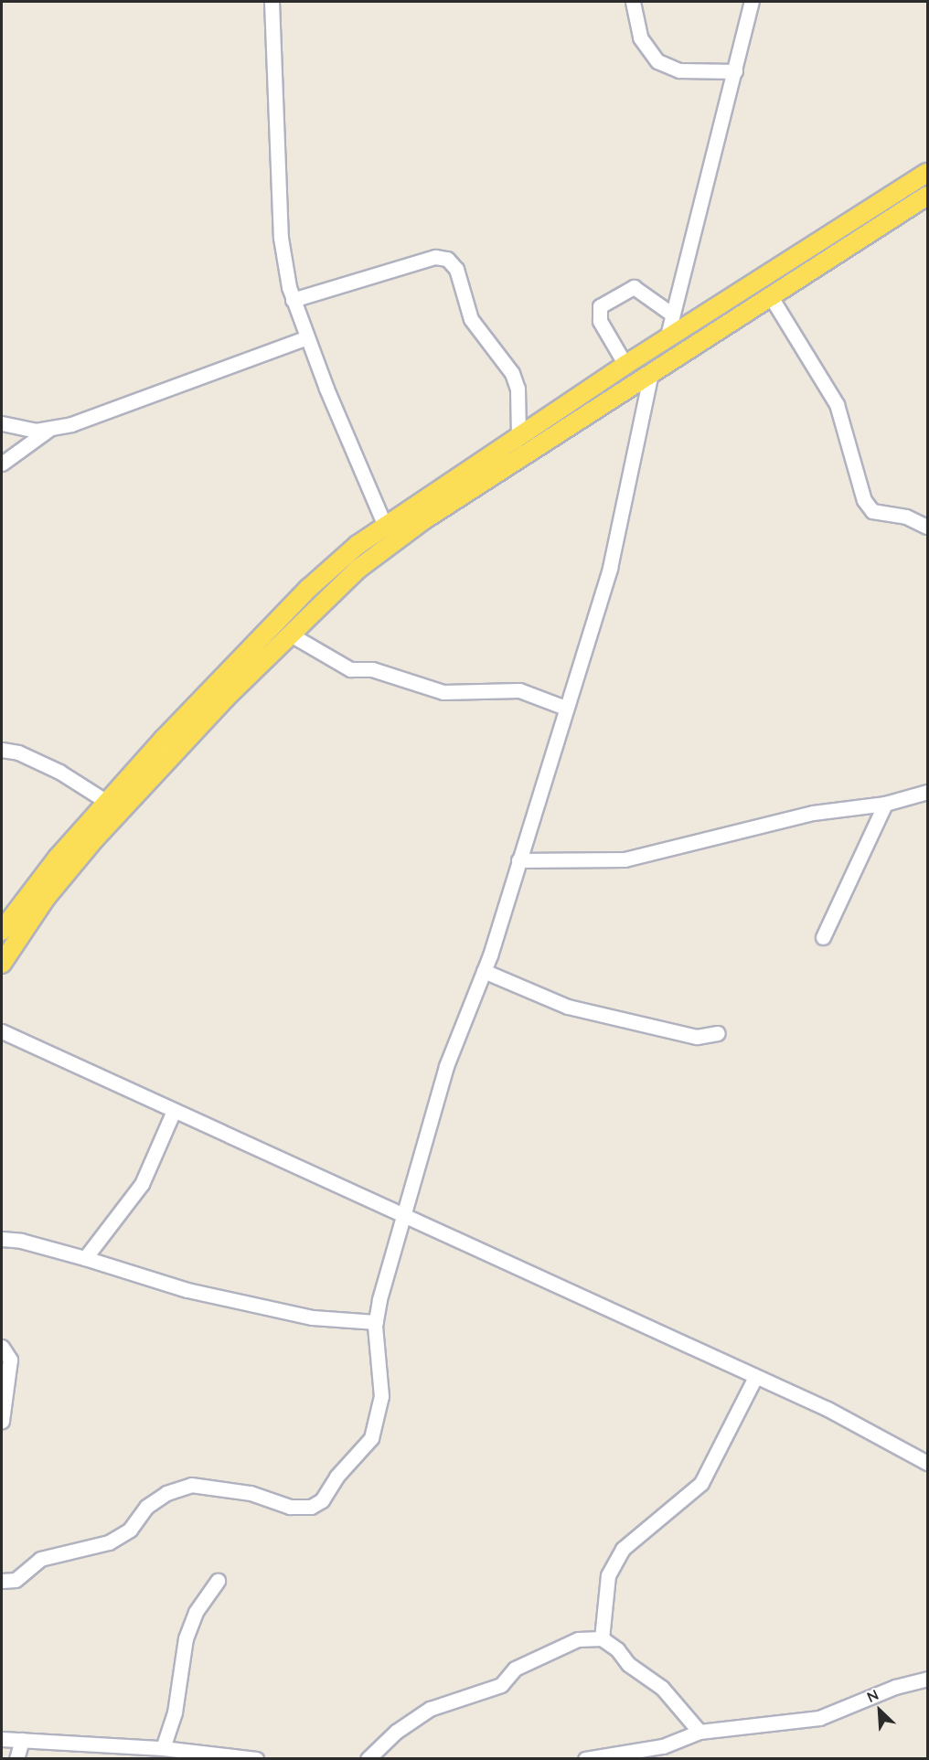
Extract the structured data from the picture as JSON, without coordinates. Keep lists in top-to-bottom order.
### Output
{
  "north": "top left"
}
